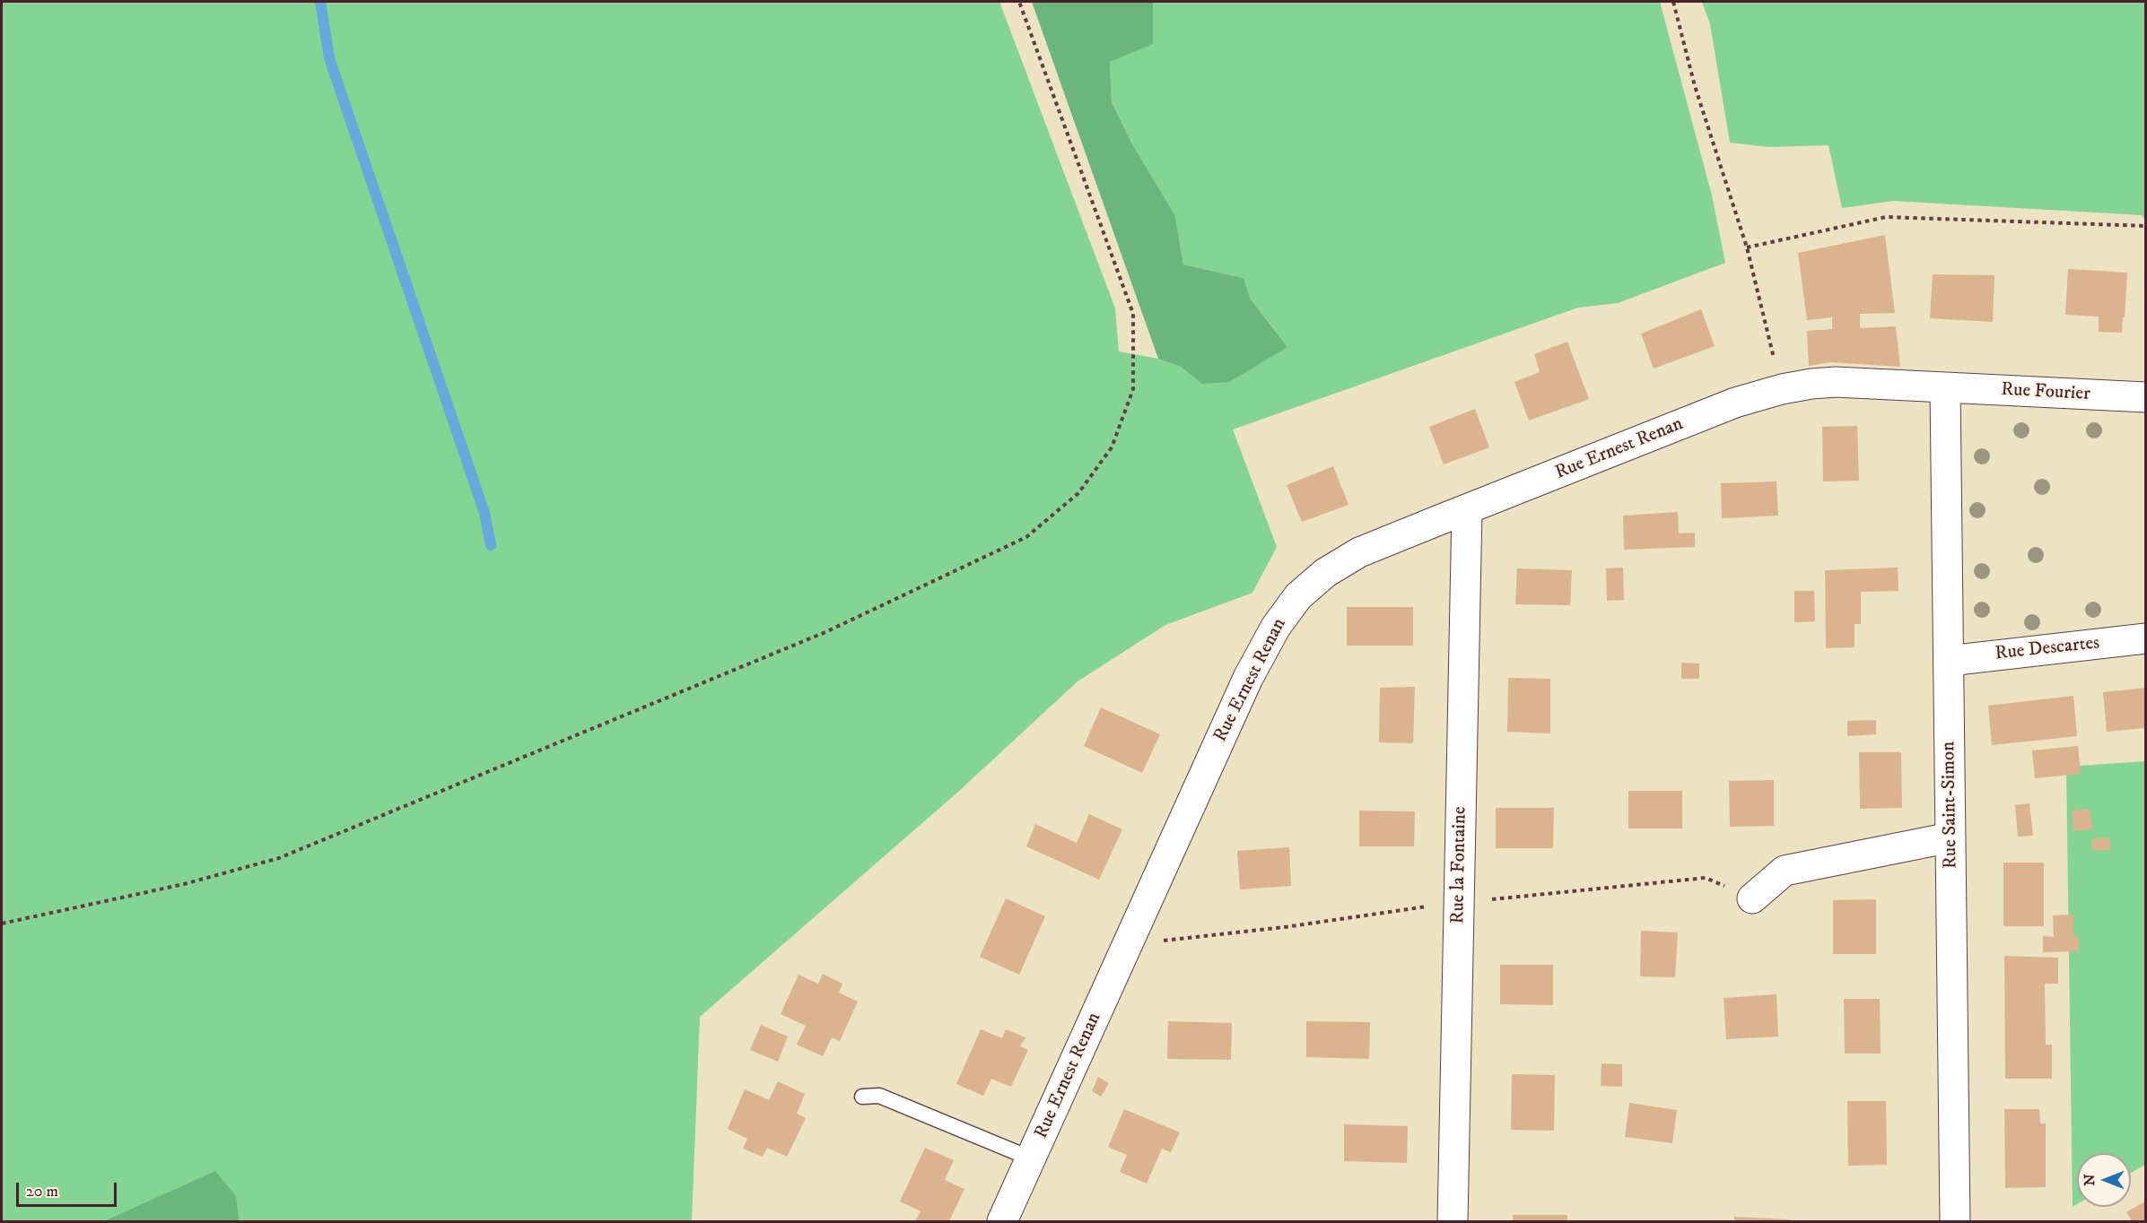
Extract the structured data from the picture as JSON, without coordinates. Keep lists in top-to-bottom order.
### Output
{
  "streets": {
    "street": [
      "Rue Fourier",
      "Rue Ernest Renan",
      "Rue Descartes",
      "Rue Saint-Simon",
      "Rue la Fontaine"
    ]
  },
  "crossings": [
    ["Rue Fourier", "Rue Ernest Renan"],
    ["Rue Fourier", "Rue Saint-Simon"],
    ["Rue Ernest Renan", "Rue Saint-Simon"],
    ["Rue Ernest Renan", "Rue la Fontaine"],
    ["Rue Descartes", "Rue Saint-Simon"]
  ],
  "scale_bar": "20 m",
  "north": "left"
}
